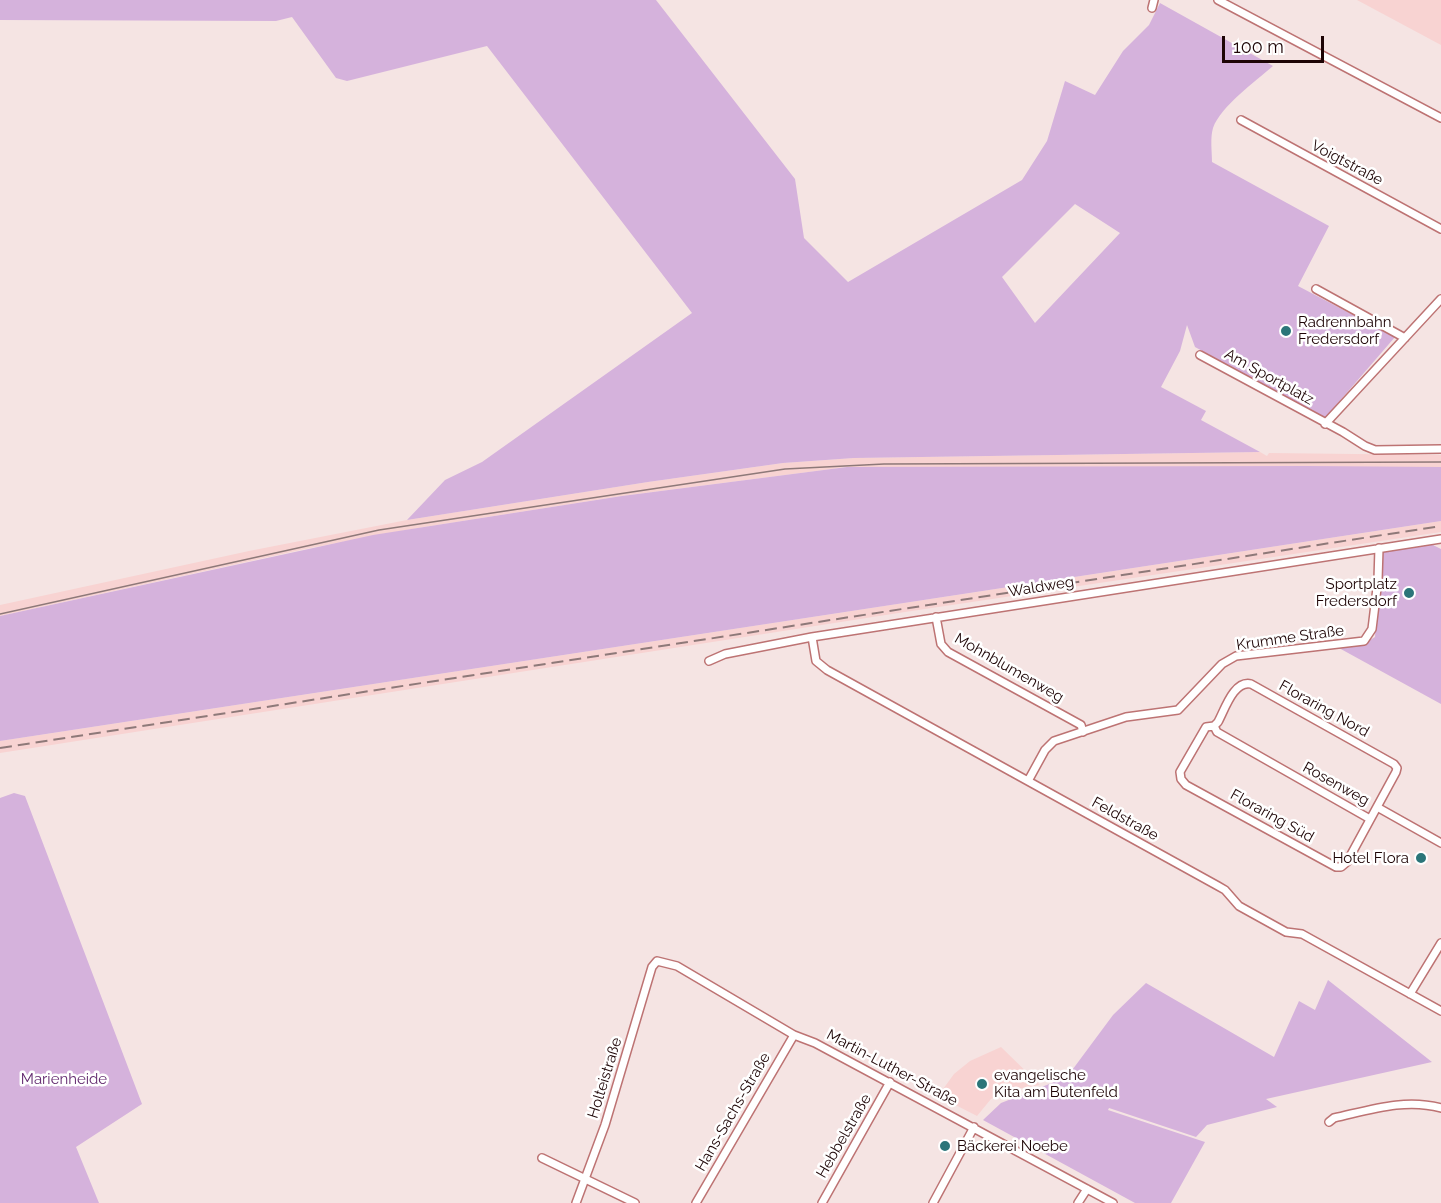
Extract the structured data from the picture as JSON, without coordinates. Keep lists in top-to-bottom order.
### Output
{
  "streets": {
    "street": [
      "Voigtstraße",
      "Am Sportplatz",
      "Waldweg",
      "Krumme Straße",
      "Mohnblumenweg",
      "Floraring Nord",
      "Rosenweg",
      "Floraring Süd",
      "Feldstraße",
      "Martin-Luther-Straße",
      "Holteistraße",
      "Hans-Sachs-Straße",
      "Hebbelstraße"
    ]
  },
  "crossings": [
    ["Waldweg", "Krumme Straße"],
    ["Waldweg", "Mohnblumenweg"],
    ["Waldweg", "Feldstraße"],
    ["Krumme Straße", "Mohnblumenweg"],
    ["Krumme Straße", "Feldstraße"],
    ["Floraring Nord", "Rosenweg"],
    ["Floraring Nord", "Floraring Süd"],
    ["Rosenweg", "Floraring Süd"],
    ["Martin-Luther-Straße", "Holteistraße"],
    ["Martin-Luther-Straße", "Hans-Sachs-Straße"],
    ["Martin-Luther-Straße", "Hebbelstraße"]
  ],
  "parks": ["Marienheide"],
  "places": [
    "Radrennbahn Fredersdorf",
    "Sportplatz Fredersdorf",
    "Hotel Flora",
    "evangelische Kita am Butenfeld",
    "Bäckerei Noebe"
  ],
  "scale_bar": "100 m"
}
